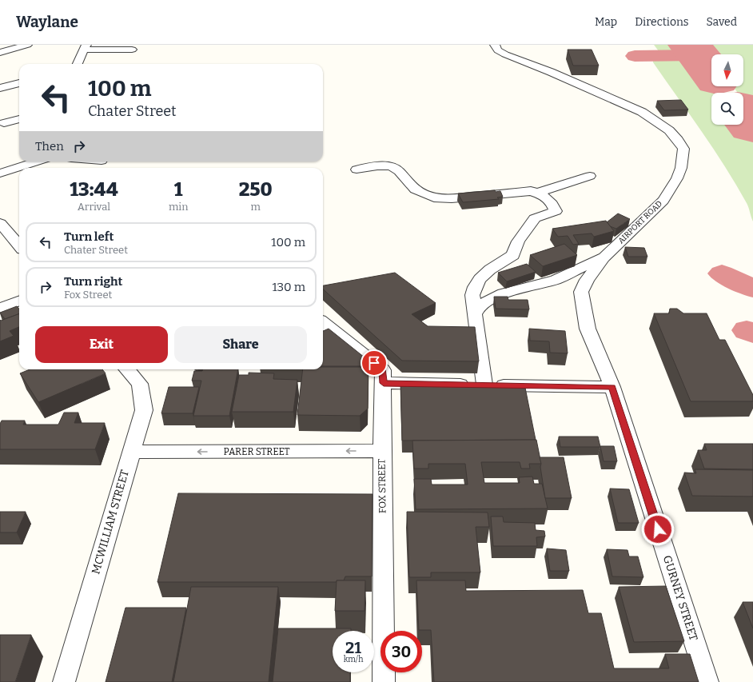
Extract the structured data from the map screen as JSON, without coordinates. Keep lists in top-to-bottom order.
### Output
{
  "streets": {
    "street": [
      "AIRPORT ROAD",
      "PARER STREET",
      "FOX STREET",
      "MCWILLIAM STREET",
      "GURNEY STREET"
    ]
  },
  "crossings": [
    ["AIRPORT ROAD", "GURNEY STREET"],
    ["PARER STREET", "FOX STREET"],
    ["PARER STREET", "MCWILLIAM STREET"]
  ],
  "one_way": ["PARER STREET"],
  "north": "bottom",
  "page": {
    "header": "Waylane",
    "nav": ["Map", "Directions", "Saved"],
    "turn": ["100 m", "Chater Street"],
    "then": "Then",
    "eta": [
      "13:44",
      "Arrival",
      "1",
      "min",
      "250",
      "m"
    ],
    "list": [
      {
        "name": "Turn left",
        "note": "Chater Street",
        "value": "100 m"
      },
      {
        "name": "Turn right",
        "note": "Fox Street",
        "value": "130 m"
      }
    ],
    "buttons": ["Exit", "Share"],
    "speed": "21 km/h",
    "limit": "30"
  }
}
